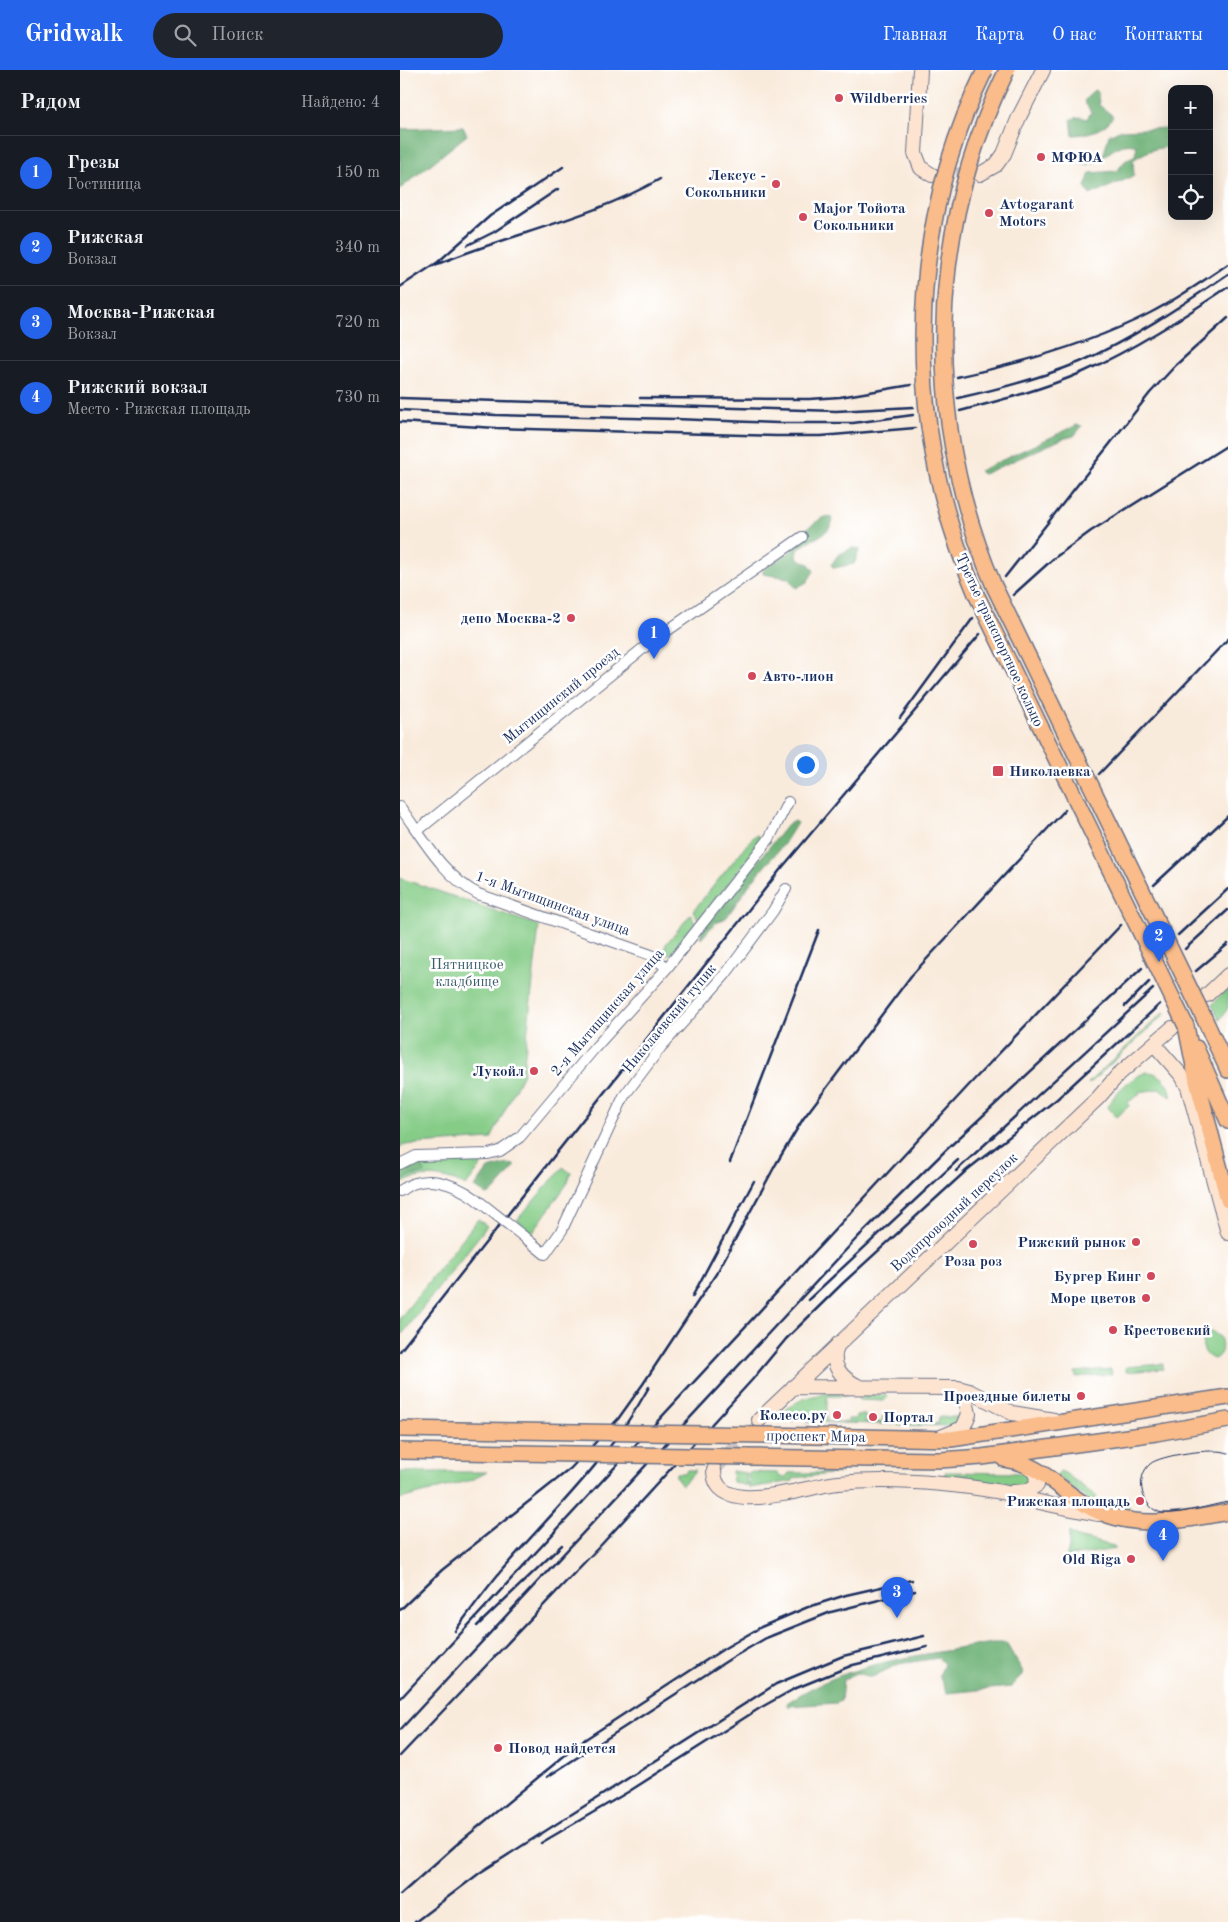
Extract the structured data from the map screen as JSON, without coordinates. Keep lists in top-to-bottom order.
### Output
{
  "streets": {
    "main road": ["Третье транспортное кольцо", "Водопроводный переулок", "проспект Мира"],
    "street": [
      "Мытищинский проезд",
      "1-я Мытищинская улица",
      "2-я Мытищинская улица",
      "Николаевский тупик"
    ]
  },
  "crossings": [
    ["Третье транспортное кольцо", "Водопроводный переулок"],
    ["Мытищинский проезд", "1-я Мытищинская улица"],
    ["1-я Мытищинская улица", "2-я Мытищинская улица"]
  ],
  "parks": ["Пятницкое кладбище"],
  "places": {
    "other": [
      "Wildberries",
      "МФЮА",
      "Лексус - Сокольники",
      "Avtogarant Motors",
      "Major Тойота Сокольники",
      "депо Москва-2",
      "Авто-лион",
      "Лукойл",
      "Рижский рынок",
      "Роза роз",
      "Бургер Кинг",
      "Море цветов",
      "Крестовский",
      "Проездные билеты",
      "Колесо.ру",
      "Портал",
      "Рижская площадь",
      "Old Riga",
      "Повод найдется"
    ],
    "transit": ["Николаевка"]
  },
  "page": {
    "header": "Gridwalk",
    "search": "Поиск",
    "nav": [
      "Главная",
      "Карта",
      "О нас",
      "Контакты"
    ],
    "heading": ["Рядом", "Найдено: 4"],
    "map_buttons": ["+", "−"],
    "list": [
      {
        "mark": "1",
        "name": "Грезы",
        "note": "Гостиница",
        "value": "150 m"
      },
      {
        "mark": "2",
        "name": "Рижская",
        "note": "Вокзал",
        "value": "340 m"
      },
      {
        "mark": "3",
        "name": "Москва-Рижская",
        "note": "Вокзал",
        "value": "720 m"
      },
      {
        "mark": "4",
        "name": "Рижский вокзал",
        "note": "Место · Рижская площадь",
        "value": "730 m"
      }
    ],
    "pins": [
      "1",
      "2",
      "4",
      "3"
    ]
  }
}
